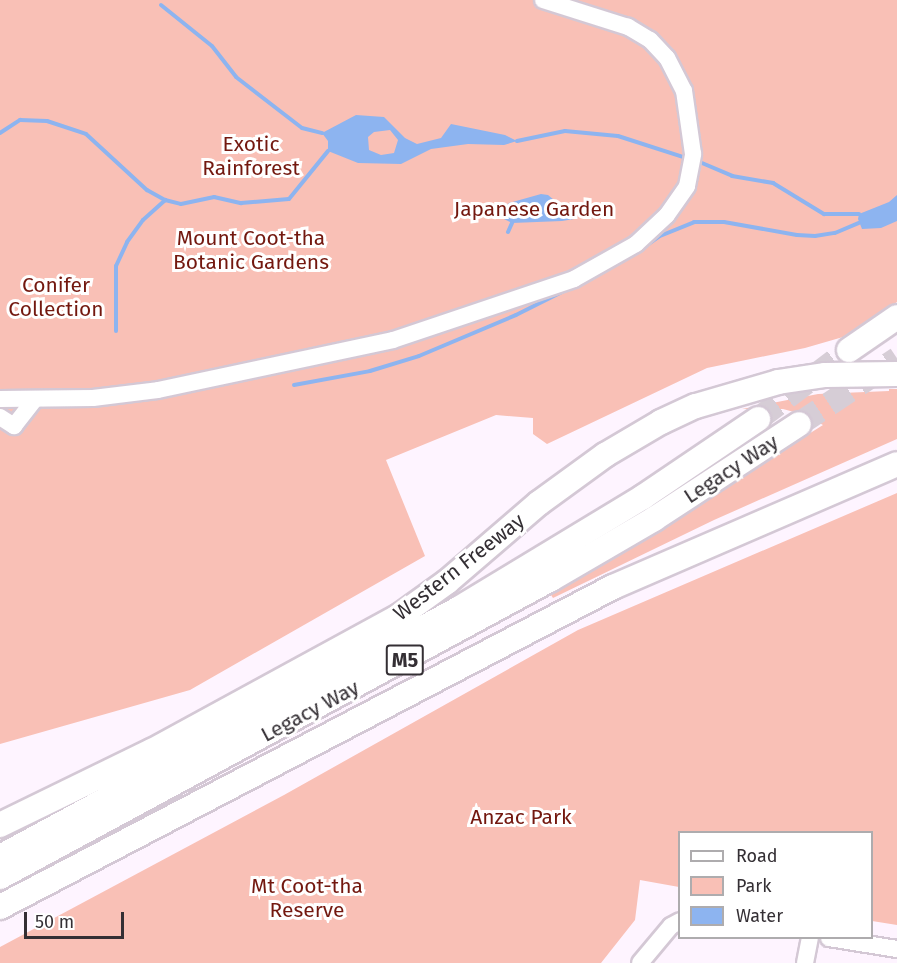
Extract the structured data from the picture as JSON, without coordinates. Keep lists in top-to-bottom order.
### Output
{
  "streets": {
    "highway": ["Legacy Way", "Western Freeway", "M5"]
  },
  "parks": [
    "Exotic Rainforest",
    "Japanese Garden",
    "Mount Coot-tha Botanic Gardens",
    "Conifer Collection",
    "Anzac Park",
    "Mt Coot-tha Reserve"
  ],
  "legend": ["Road", "Park", "Water"],
  "scale_bar": "50 m"
}
